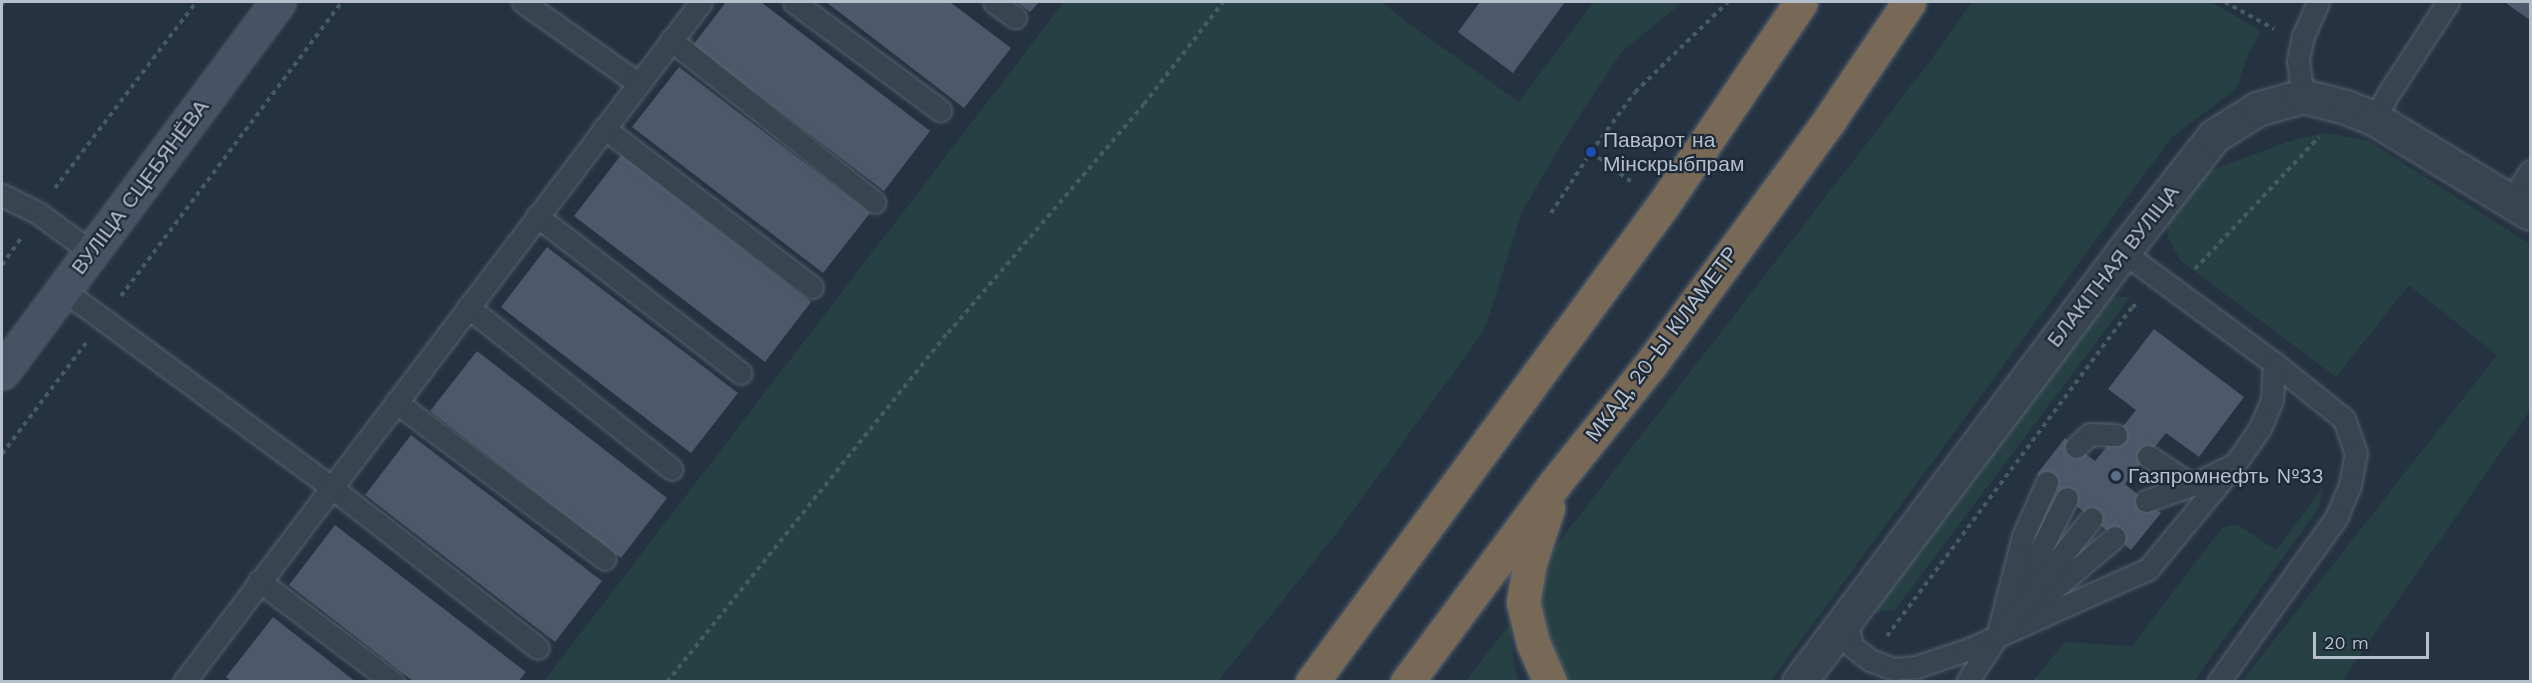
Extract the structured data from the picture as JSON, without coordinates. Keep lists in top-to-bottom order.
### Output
{
  "streets": {
    "highway": ["МКАД, 20-Ы КІЛАМЕТР"],
    "street": ["ВУЛІЦА СЦЕБЯНЁВА", "БЛАКІТНАЯ ВУЛІЦА"]
  },
  "places": ["Паварот на Мінскрыбпрам", "Газпромнефть №33"],
  "scale_bar": "20 m"
}
